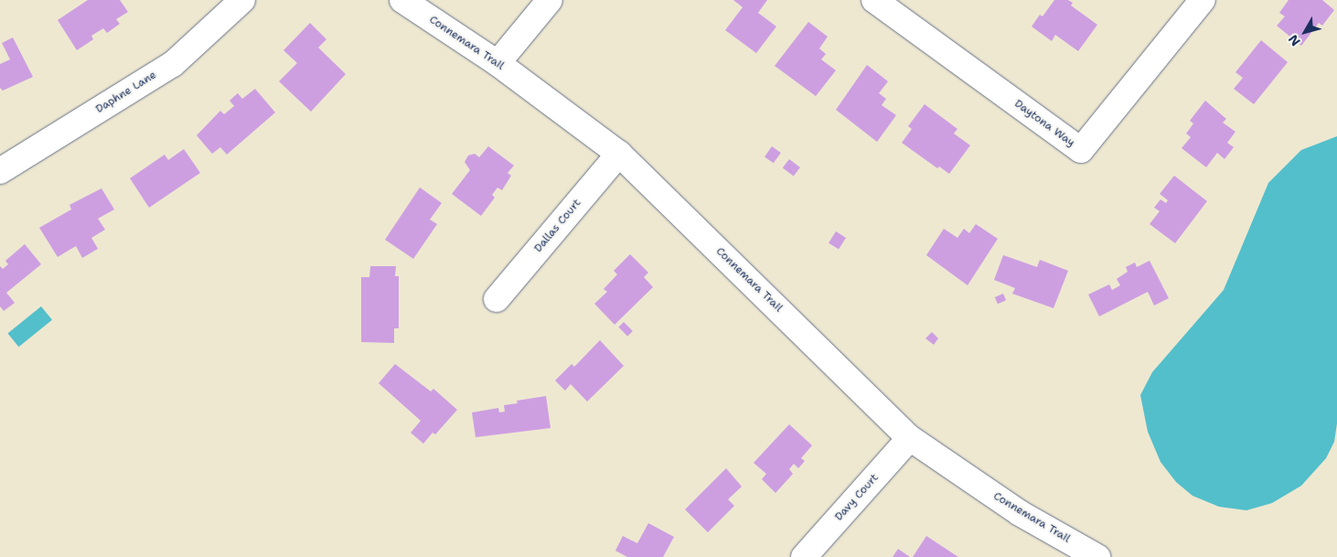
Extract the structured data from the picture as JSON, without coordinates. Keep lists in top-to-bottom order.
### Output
{
  "streets": {
    "street": [
      "Connemara Trail",
      "Daphne Lane",
      "Daytona Way",
      "Dallas Court",
      "Davy Court"
    ]
  },
  "crossings": [
    ["Connemara Trail", "Dallas Court"],
    ["Connemara Trail", "Davy Court"]
  ],
  "north": "bottom left"
}
